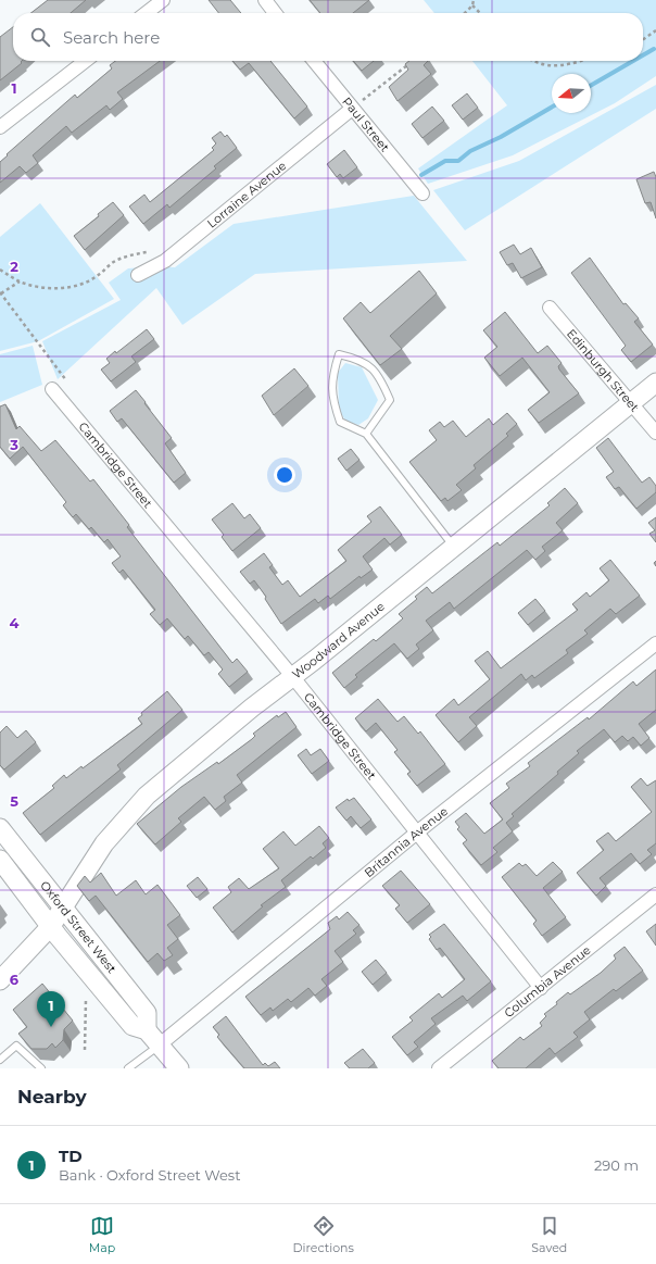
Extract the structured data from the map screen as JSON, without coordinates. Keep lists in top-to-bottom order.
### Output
{
  "streets": {
    "street": [
      "Paul Street",
      "Lorraine Avenue",
      "Edinburgh Street",
      "Cambridge Street",
      "Woodward Avenue",
      "Britannia Avenue",
      "Oxford Street West",
      "Columbia Avenue"
    ]
  },
  "crossings": [
    ["Paul Street", "Lorraine Avenue"],
    ["Edinburgh Street", "Woodward Avenue"],
    ["Cambridge Street", "Woodward Avenue"],
    ["Cambridge Street", "Britannia Avenue"],
    ["Cambridge Street", "Columbia Avenue"],
    ["Woodward Avenue", "Oxford Street West"],
    ["Britannia Avenue", "Oxford Street West"]
  ],
  "north": "left",
  "page": {
    "search": "Search here",
    "pins": "1",
    "heading": "Nearby",
    "list": [
      {
        "mark": "1",
        "name": "TD",
        "note": "Bank · Oxford Street West",
        "value": "290 m"
      }
    ],
    "nav": ["Map", "Directions", "Saved"]
  },
  "grid": {
    "rows": [
      "1",
      "2",
      "3",
      "4",
      "5",
      "6"
    ]
  }
}
